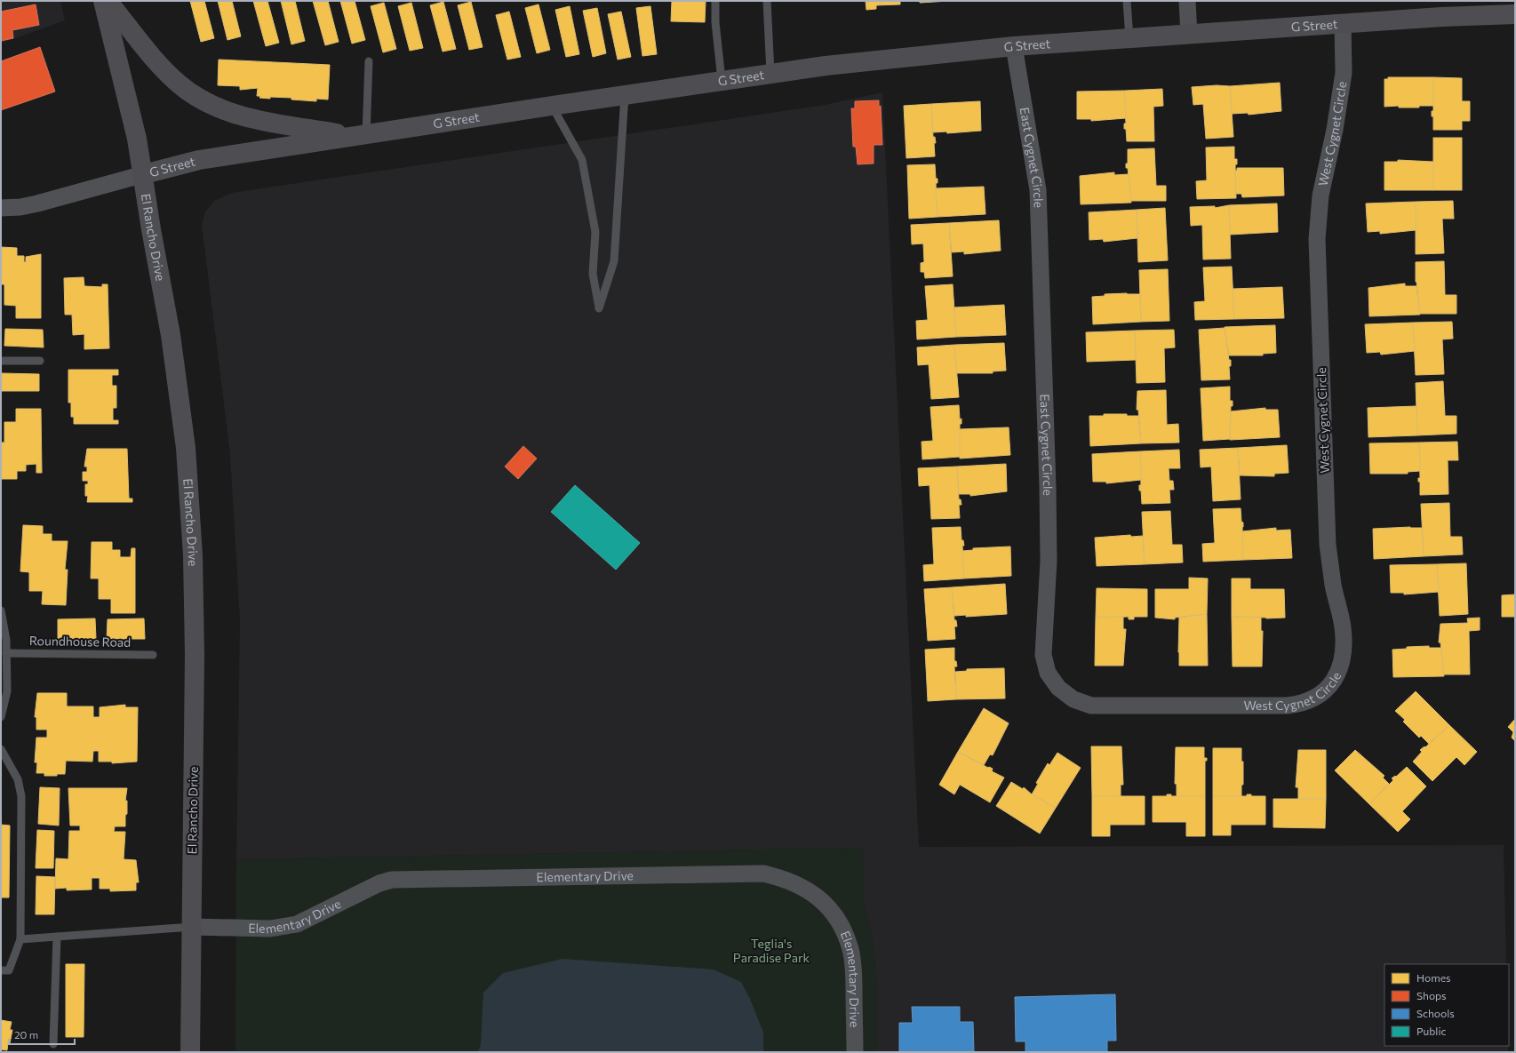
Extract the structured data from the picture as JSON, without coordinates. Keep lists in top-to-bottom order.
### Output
{
  "streets": {
    "street": [
      "G Street",
      "West Cygnet Circle",
      "East Cygnet Circle",
      "El Rancho Drive",
      "Elementary Drive"
    ],
    "lane": ["Roundhouse Road"]
  },
  "crossings": [
    ["G Street", "West Cygnet Circle"],
    ["G Street", "East Cygnet Circle"],
    ["G Street", "El Rancho Drive"],
    ["West Cygnet Circle", "East Cygnet Circle"],
    ["El Rancho Drive", "Elementary Drive"]
  ],
  "parks": ["Teglia's Paradise Park"],
  "legend": [
    "Homes",
    "Shops",
    "Schools",
    "Public"
  ],
  "scale_bar": "20 m"
}
